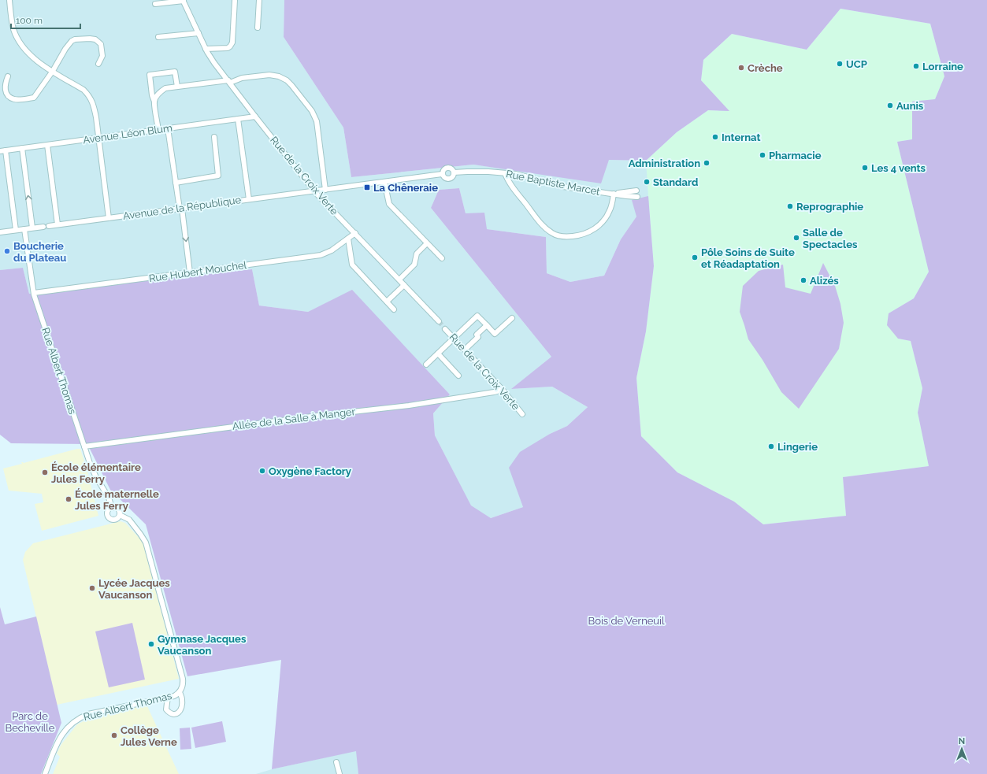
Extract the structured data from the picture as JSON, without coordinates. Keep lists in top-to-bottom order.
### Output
{
  "streets": {
    "street": [
      "Avenue Léon Blum",
      "Rue de la Croix Verte",
      "Rue Baptiste Marcet",
      "Avenue de la République",
      "Rue Hubert Mouchel",
      "Rue Albert Thomas",
      "Allée de la Salle à Manger"
    ]
  },
  "crossings": [
    ["Avenue Léon Blum", "Rue de la Croix Verte"],
    ["Rue de la Croix Verte", "Rue Baptiste Marcet"],
    ["Rue de la Croix Verte", "Avenue de la République"],
    ["Rue de la Croix Verte", "Rue Hubert Mouchel"],
    ["Rue de la Croix Verte", "Allée de la Salle à Manger"],
    ["Rue Baptiste Marcet", "Avenue de la République"],
    ["Rue Hubert Mouchel", "Rue Albert Thomas"],
    ["Rue Albert Thomas", "Allée de la Salle à Manger"]
  ],
  "parks": ["Bois de Verneuil", "Parc de Becheville"],
  "places": {
    "other": [
      "UCP",
      "Lorraine",
      "Crèche",
      "Aunis",
      "Internat",
      "Pharmacie",
      "Administration",
      "Les 4 vents",
      "Standard",
      "Reprographie",
      "Salle de Spectacles",
      "Boucherie du Plateau",
      "Pôle Soins de Suite et Réadaptation",
      "Alizés",
      "Lingerie",
      "Oxygène Factory",
      "École élémentaire Jules Ferry",
      "École maternelle Jules Ferry",
      "Lycée Jacques Vaucanson",
      "Gymnase Jacques Vaucanson",
      "Collège Jules Verne"
    ],
    "transit": ["La Chêneraie"]
  },
  "scale_bar": "100 m",
  "north": "top"
}
